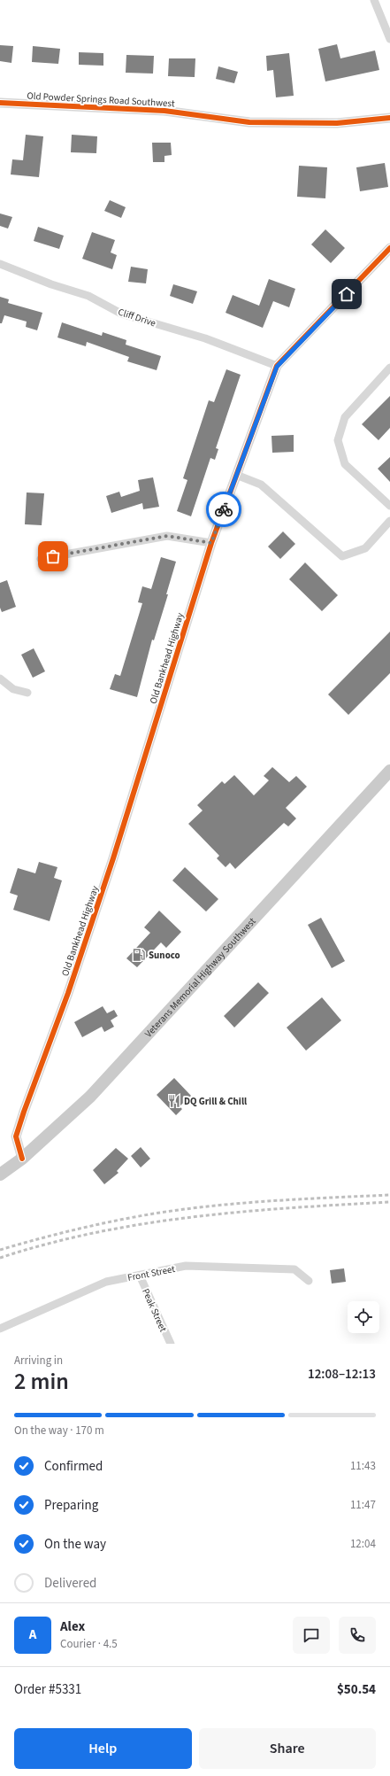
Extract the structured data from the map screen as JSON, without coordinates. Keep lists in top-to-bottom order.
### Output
{
  "streets": {
    "main road": ["Veterans Memorial Highway Southwest"],
    "street": [
      "Old Powder Springs Road Southwest",
      "Cliff Drive",
      "Old Bankhead Highway",
      "Front Street",
      "Peak Street"
    ]
  },
  "crossings": [
    ["Cliff Drive", "Old Bankhead Highway"],
    ["Old Bankhead Highway", "Veterans Memorial Highway Southwest"],
    ["Front Street", "Peak Street"]
  ],
  "places": {
    "fuel station": ["Sunoco"],
    "restaurant": ["DQ Grill & Chill"]
  },
  "page": {
    "heading": ["2 min", "Arriving in", "12:08–12:13"],
    "panel": [
      "Alex",
      "Courier · 4.5",
      "Order #5331",
      "$50.54"
    ],
    "bar": "On the way · 170 m",
    "list": [
      ["Confirmed", "11:43"],
      ["Preparing", "11:47"],
      ["On the way", "12:04"],
      "Delivered"
    ],
    "round": "A",
    "buttons": ["Help", "Share"]
  }
}
